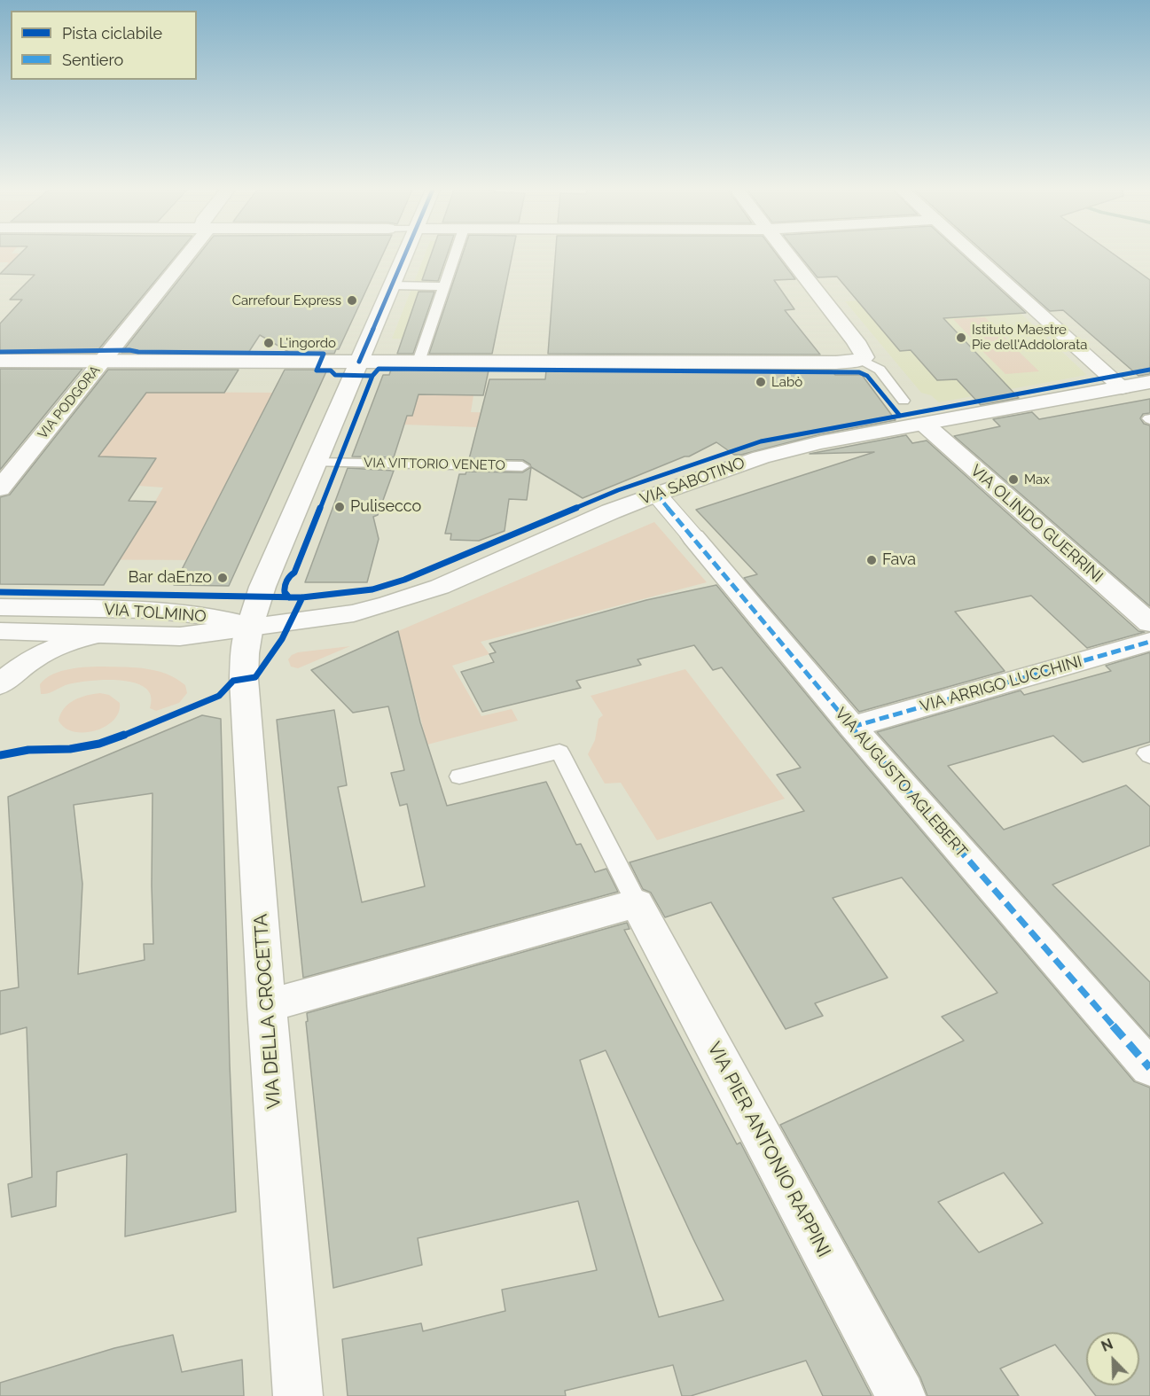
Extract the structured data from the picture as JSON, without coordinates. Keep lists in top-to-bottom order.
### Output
{
  "streets": {
    "street": [
      "VIA PODGORA",
      "VIA SABOTINO",
      "VIA OLINDO GUERRINI",
      "VIA TOLMINO",
      "VIA ARRIGO LUCCHINI",
      "VIA AUGUSTO AGLEBERT",
      "VIA DELLA CROCETTA",
      "VIA PIER ANTONIO RAPPINI"
    ],
    "lane": ["VIA VITTORIO VENETO"]
  },
  "crossings": [
    ["VIA SABOTINO", "VIA OLINDO GUERRINI"],
    ["VIA SABOTINO", "VIA TOLMINO"],
    ["VIA SABOTINO", "VIA AUGUSTO AGLEBERT"],
    ["VIA SABOTINO", "VIA DELLA CROCETTA"],
    ["VIA TOLMINO", "VIA DELLA CROCETTA"],
    ["VIA ARRIGO LUCCHINI", "VIA AUGUSTO AGLEBERT"]
  ],
  "places": [
    "Carrefour Express",
    "Istituto Maestre Pie dell'Addolorata",
    "L'ingordo",
    "Labò",
    "Max",
    "Pulisecco",
    "Fava",
    "Bar daEnzo"
  ],
  "legend": ["Pista ciclabile", "Sentiero"],
  "north": "top left"
}
